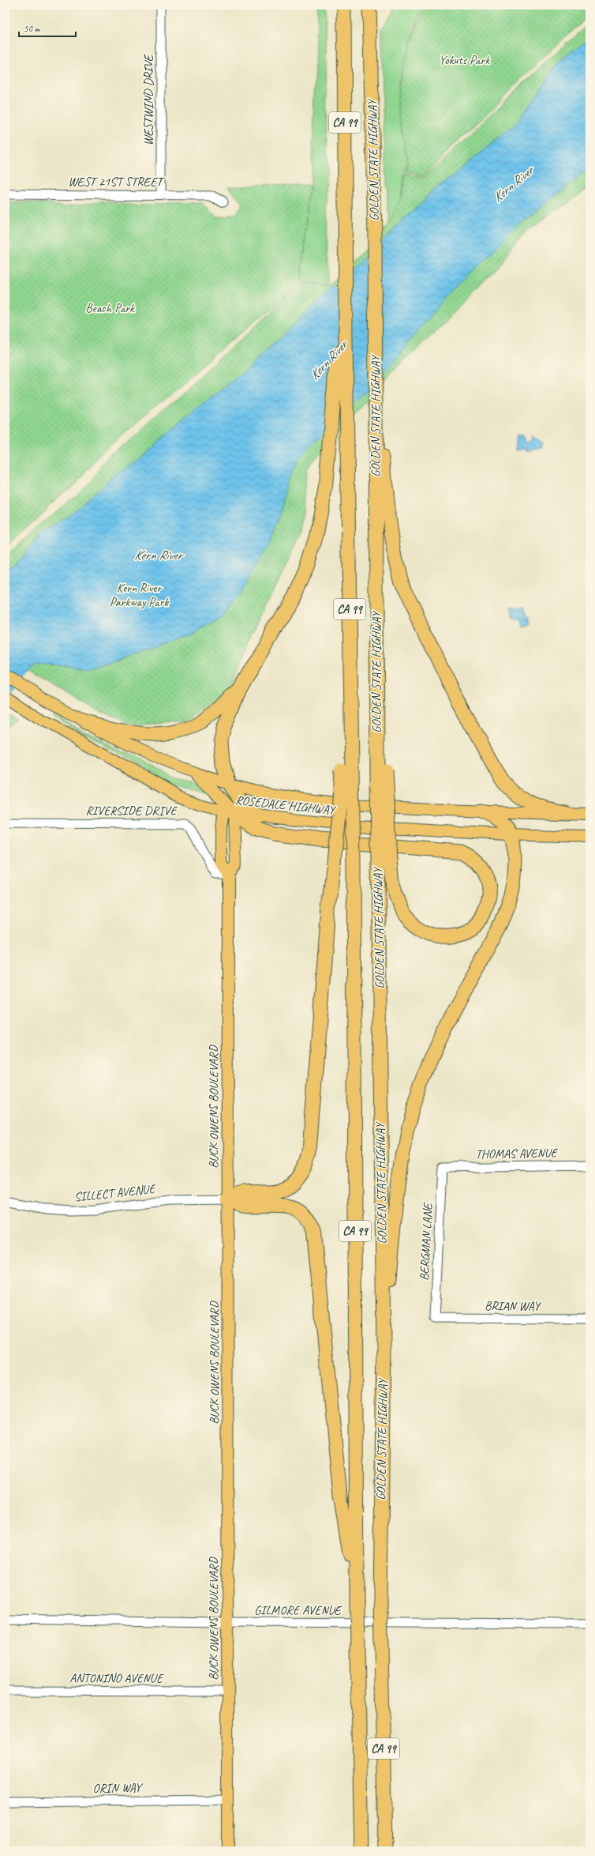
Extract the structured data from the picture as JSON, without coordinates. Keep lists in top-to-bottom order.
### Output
{
  "streets": {
    "highway": ["CA 99", "GOLDEN STATE HIGHWAY"],
    "main road": ["ROSEDALE HIGHWAY", "BUCK OWENS BOULEVARD"],
    "street": [
      "WESTWIND DRIVE",
      "WEST 21ST STREET",
      "RIVERSIDE DRIVE",
      "THOMAS AVENUE",
      "SILLECT AVENUE",
      "BERGMAN LANE",
      "BRIAN WAY",
      "GILMORE AVENUE",
      "ANTONINO AVENUE",
      "ORIN WAY"
    ]
  },
  "crossings": [
    ["WESTWIND DRIVE", "WEST 21ST STREET"],
    ["ROSEDALE HIGHWAY", "BUCK OWENS BOULEVARD"],
    ["RIVERSIDE DRIVE", "BUCK OWENS BOULEVARD"],
    ["BUCK OWENS BOULEVARD", "SILLECT AVENUE"],
    ["BUCK OWENS BOULEVARD", "GILMORE AVENUE"],
    ["BUCK OWENS BOULEVARD", "ANTONINO AVENUE"],
    ["BUCK OWENS BOULEVARD", "ORIN WAY"],
    ["THOMAS AVENUE", "BERGMAN LANE"],
    ["BERGMAN LANE", "BRIAN WAY"]
  ],
  "water": ["Kern River"],
  "parks": ["Yokuts Park", "Beach Park", "Kern River Parkway Park"],
  "scale_bar": "50 m"
}
